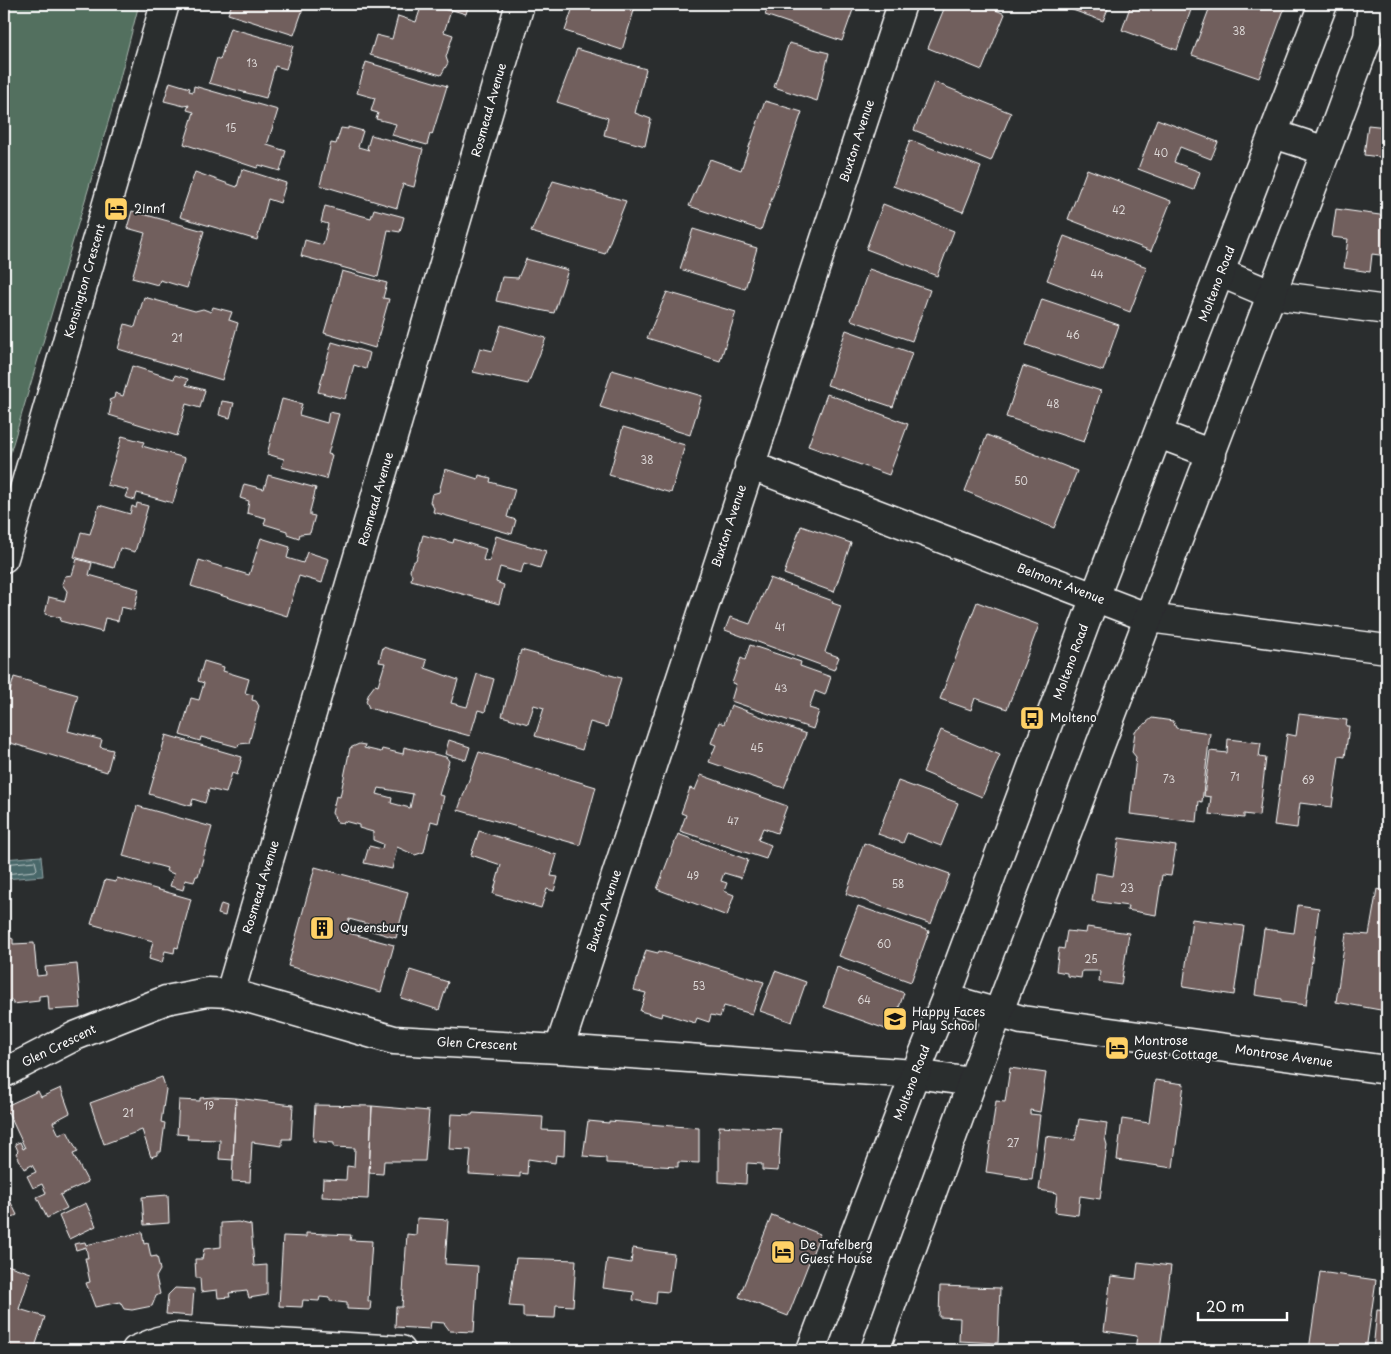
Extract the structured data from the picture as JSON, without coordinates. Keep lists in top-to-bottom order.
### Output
{
  "streets": {
    "street": [
      "Rosmead Avenue",
      "Buxton Avenue",
      "Kensington Crescent",
      "Molteno Road",
      "Belmont Avenue",
      "Glen Crescent",
      "Montrose Avenue"
    ]
  },
  "crossings": [
    ["Rosmead Avenue", "Glen Crescent"],
    ["Buxton Avenue", "Belmont Avenue"],
    ["Buxton Avenue", "Glen Crescent"],
    ["Molteno Road", "Belmont Avenue"],
    ["Molteno Road", "Glen Crescent"],
    ["Molteno Road", "Montrose Avenue"]
  ],
  "places": {
    "hotel": ["2Inn1", "Montrose Guest Cottage", "De Tafelberg Guest House"],
    "bus stop": ["Molteno"],
    "building": ["Queensbury"],
    "school or university": ["Happy Faces Play School"]
  },
  "house_numbers": [
    "38",
    "13",
    "15",
    "40",
    "42",
    "44",
    "46",
    "21",
    "48",
    "38",
    "50",
    "41",
    "43",
    "45",
    "71",
    "73",
    "69",
    "47",
    "49",
    "58",
    "23",
    "60",
    "25",
    "53",
    "64",
    "19",
    "21",
    "27"
  ],
  "scale_bar": "20 m"
}
